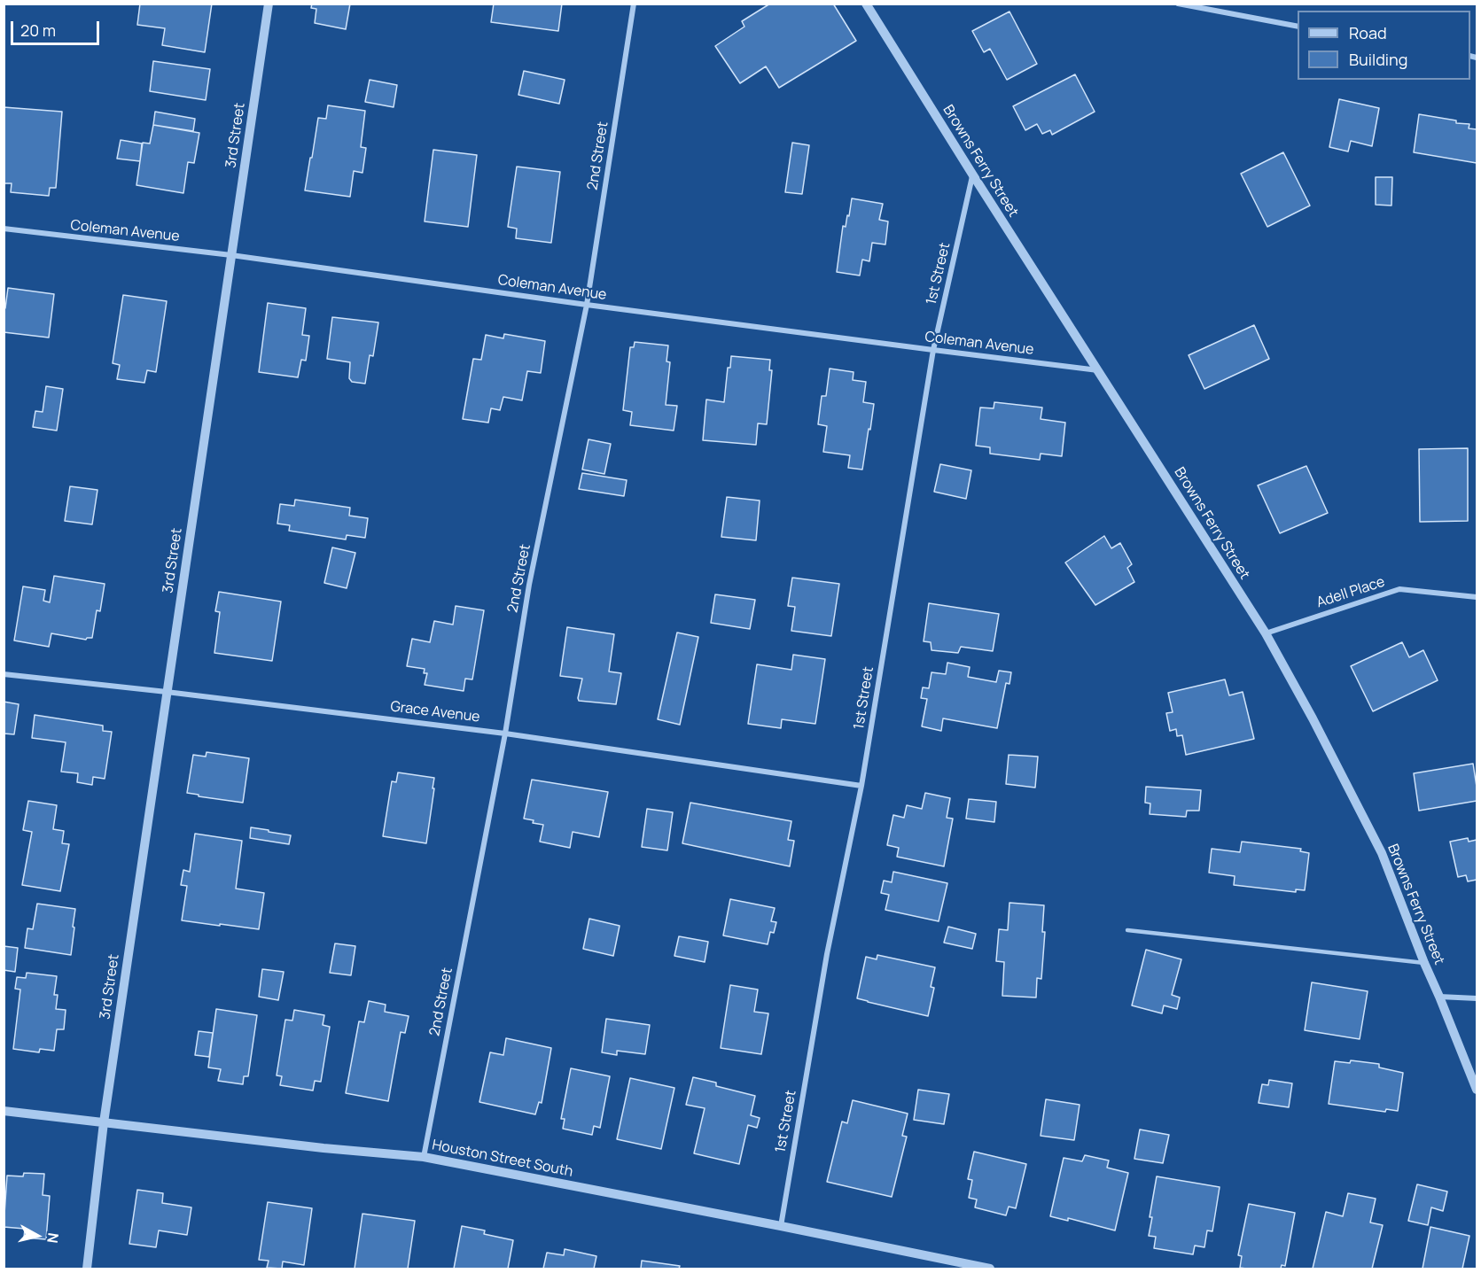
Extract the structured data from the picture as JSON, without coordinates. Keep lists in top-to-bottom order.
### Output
{
  "streets": {
    "street": [
      "3rd Street",
      "2nd Street",
      "Browns Ferry Street",
      "Coleman Avenue",
      "1st Street",
      "Adell Place",
      "Grace Avenue",
      "Houston Street South"
    ]
  },
  "crossings": [
    ["3rd Street", "Coleman Avenue"],
    ["3rd Street", "Grace Avenue"],
    ["3rd Street", "Houston Street South"],
    ["2nd Street", "Coleman Avenue"],
    ["2nd Street", "Grace Avenue"],
    ["2nd Street", "Houston Street South"],
    ["Browns Ferry Street", "Coleman Avenue"],
    ["Browns Ferry Street", "1st Street"],
    ["Browns Ferry Street", "Adell Place"],
    ["Coleman Avenue", "1st Street"],
    ["1st Street", "Grace Avenue"],
    ["1st Street", "Houston Street South"]
  ],
  "legend": ["Road", "Building"],
  "scale_bar": "20 m",
  "north": "right"
}
